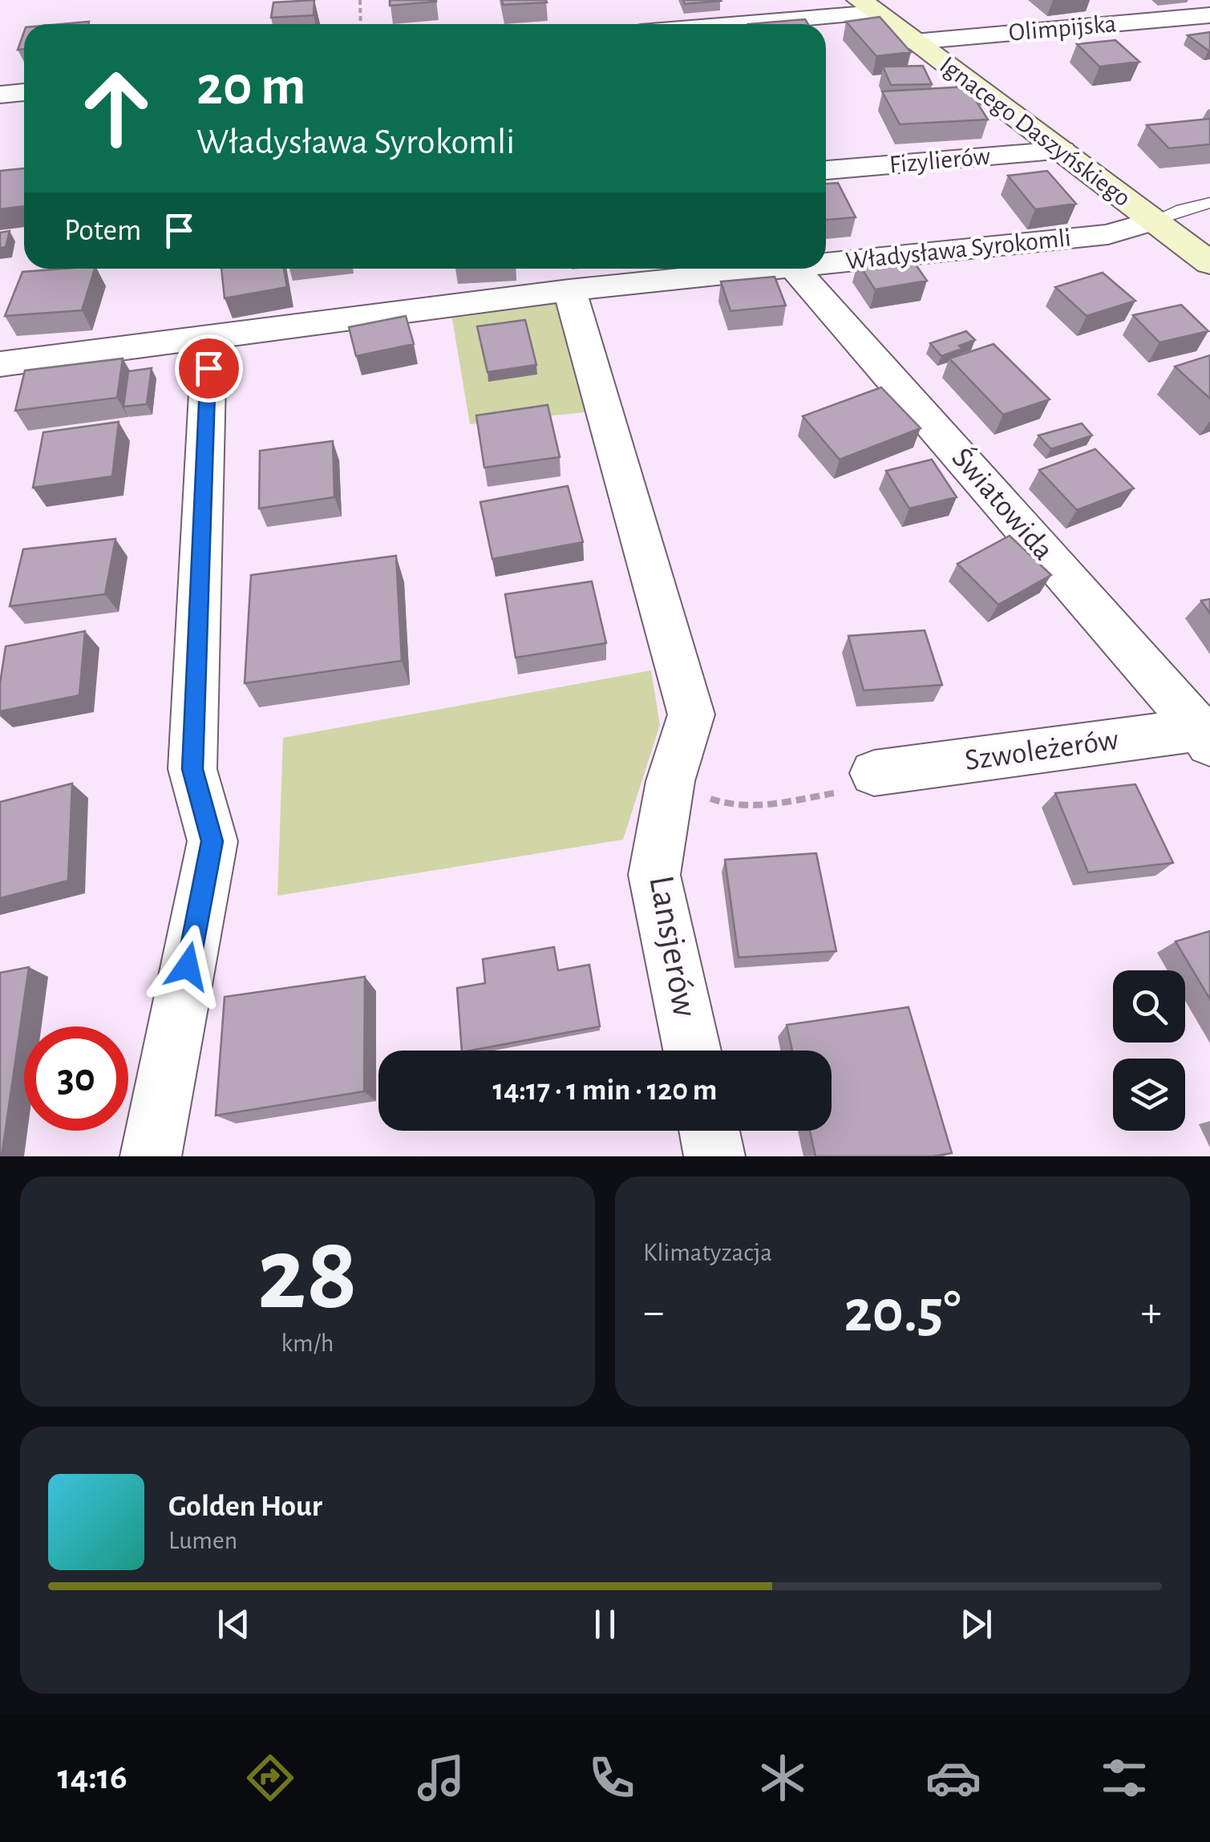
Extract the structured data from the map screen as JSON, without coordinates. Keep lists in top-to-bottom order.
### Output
{
  "streets": {
    "street": [
      "Olimpijska",
      "Ignacego Daszyńskiego",
      "Fizylierów",
      "Władysława Syrokomli",
      "Światowida",
      "Szwoleżerów",
      "Lansjerów"
    ]
  },
  "crossings": [
    ["Olimpijska", "Ignacego Daszyńskiego"],
    ["Ignacego Daszyńskiego", "Fizylierów"],
    ["Ignacego Daszyńskiego", "Władysława Syrokomli"],
    ["Światowida", "Szwoleżerów"]
  ],
  "page": {
    "turn": ["20 m", "Władysława Syrokomli"],
    "then": "Potem",
    "limit": "30",
    "trip": "14:17 · 1 min · 120 m",
    "tile": [
      ["28", "km/h"],
      "Klimatyzacja"
    ],
    "heat": ["−", "20.5°", "+"],
    "song": ["Golden Hour", "Lumen"],
    "tabs": "14:16"
  }
}
